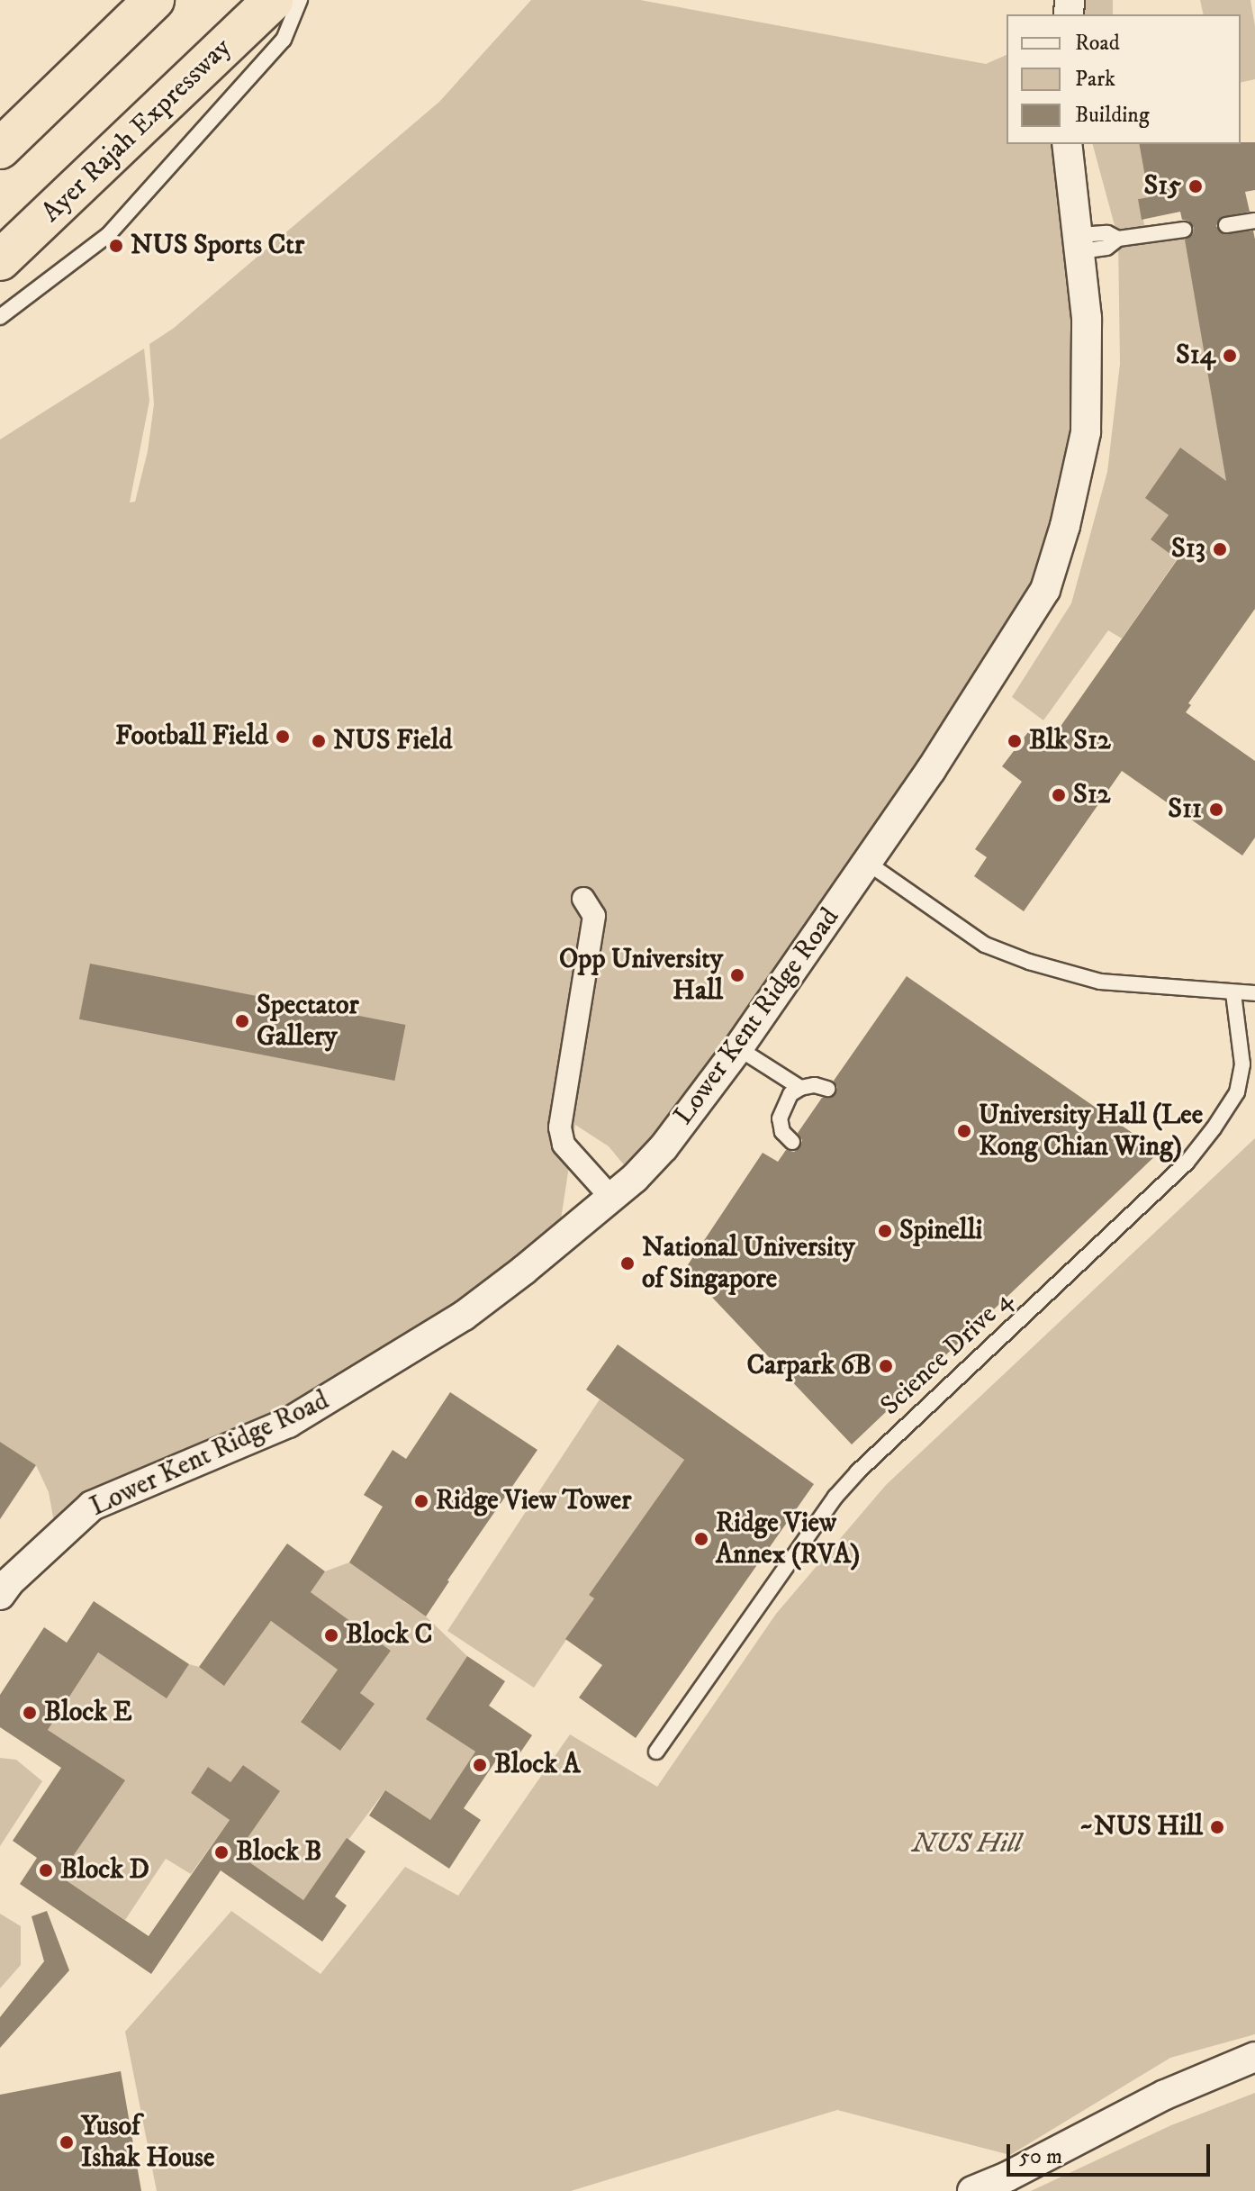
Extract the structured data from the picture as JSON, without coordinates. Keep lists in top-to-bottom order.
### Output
{
  "streets": {
    "highway": ["Ayer Rajah Expressway"],
    "street": ["Lower Kent Ridge Road"],
    "lane": ["Science Drive 4"]
  },
  "parks": ["NUS Hill"],
  "places": [
    "S15",
    "NUS Sports Ctr",
    "S14",
    "S13",
    "Football Field",
    "NUS Field",
    "Blk S12",
    "S12",
    "S11",
    "Opp University Hall",
    "Spectator Gallery",
    "University Hall (Lee Kong Chian Wing)",
    "Spinelli",
    "National University of Singapore",
    "Carpark 6B",
    "Ridge View Tower",
    "Ridge View Annex (RVA)",
    "Block C",
    "Block E",
    "Block A",
    "~NUS Hill",
    "Block B",
    "Block D",
    "Yusof Ishak House"
  ],
  "legend": ["Road", "Park", "Building"],
  "scale_bar": "50 m"
}
